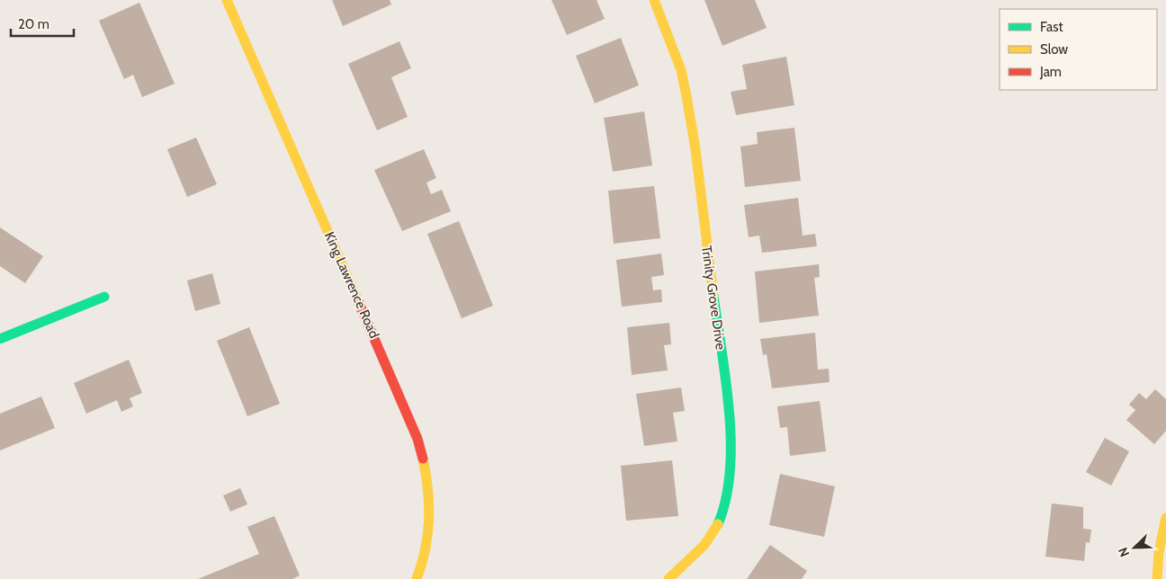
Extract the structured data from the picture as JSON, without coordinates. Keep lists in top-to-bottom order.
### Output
{
  "streets": {
    "street": ["King Lawrence Road", "Trinity Grove Drive"]
  },
  "legend": ["Fast", "Slow", "Jam"],
  "scale_bar": "20 m",
  "north": "bottom left"
}
